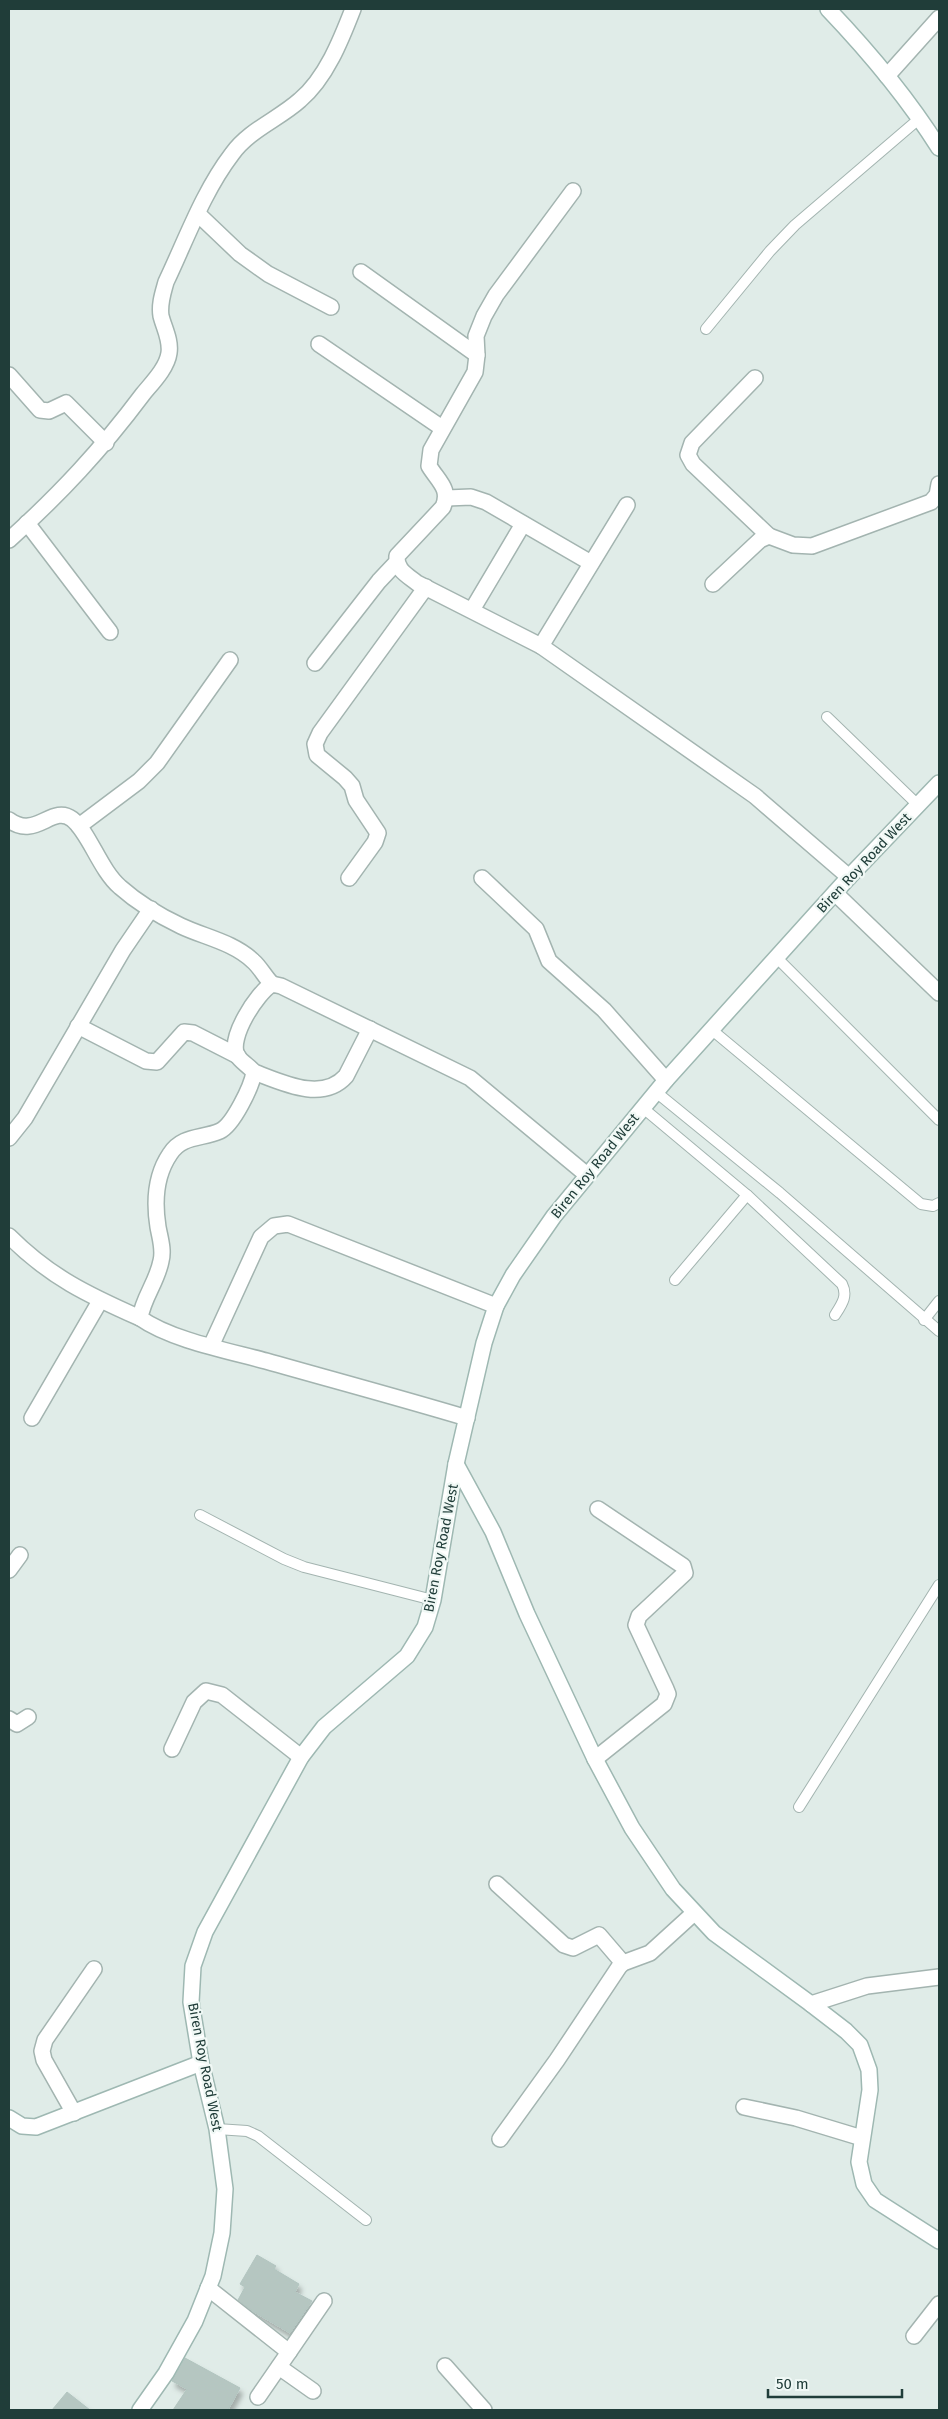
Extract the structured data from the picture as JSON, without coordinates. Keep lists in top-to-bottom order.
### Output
{
  "streets": {
    "street": ["Biren Roy Road West"]
  },
  "scale_bar": "50 m"
}
